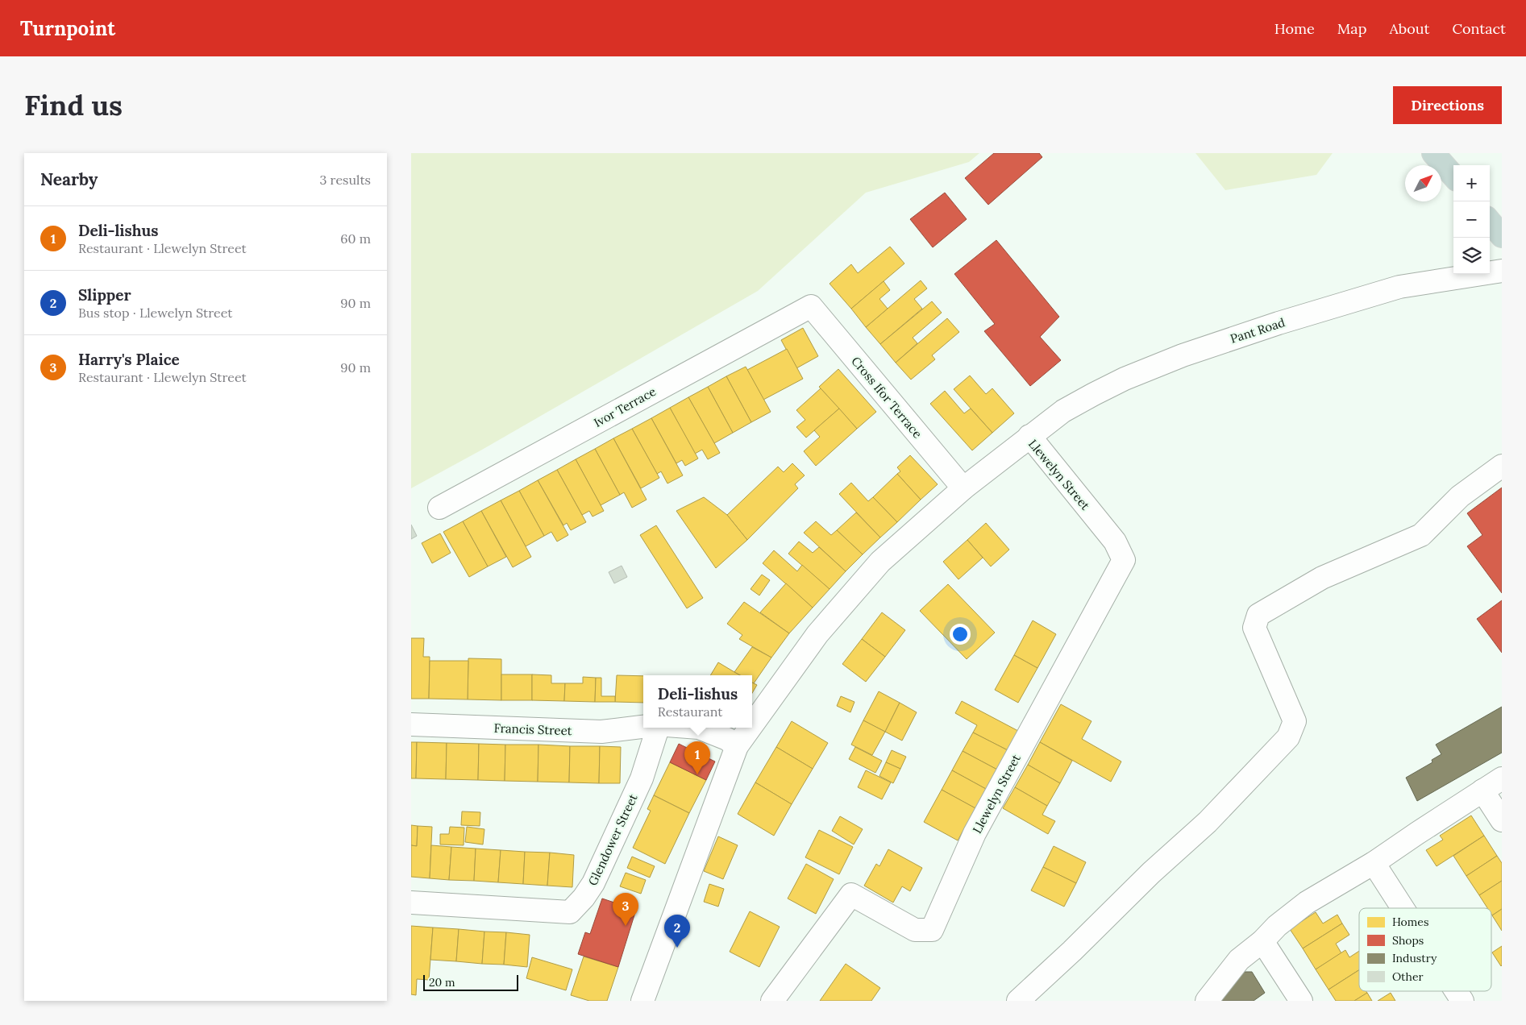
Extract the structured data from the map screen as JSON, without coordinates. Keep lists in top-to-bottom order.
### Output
{
  "streets": {
    "street": [
      "Pant Road",
      "Cross Ifor Terrace",
      "Ivor Terrace",
      "Llewelyn Street",
      "Francis Street",
      "Glendower Street"
    ]
  },
  "crossings": [
    ["Pant Road", "Llewelyn Street"],
    ["Cross Ifor Terrace", "Ivor Terrace"],
    ["Cross Ifor Terrace", "Llewelyn Street"]
  ],
  "legend": [
    "Homes",
    "Shops",
    "Industry",
    "Other"
  ],
  "scale_bar": "20 m",
  "north": "top right",
  "page": {
    "header": "Turnpoint",
    "nav": [
      "Home",
      "Map",
      "About",
      "Contact"
    ],
    "buttons": "Directions",
    "title": "Find us",
    "heading": ["Nearby", "3 results"],
    "map_buttons": ["+", "−"],
    "list": [
      {
        "mark": "1",
        "name": "Deli-lishus",
        "note": "Restaurant · Llewelyn Street",
        "value": "60 m"
      },
      {
        "mark": "2",
        "name": "Slipper",
        "note": "Bus stop · Llewelyn Street",
        "value": "90 m"
      },
      {
        "mark": "3",
        "name": "Harry's Plaice",
        "note": "Restaurant · Llewelyn Street",
        "value": "90 m"
      }
    ],
    "popup": ["Deli-lishus", "Restaurant"],
    "pins": ["1", "3", "2"],
    "scale": "20 m"
  }
}
